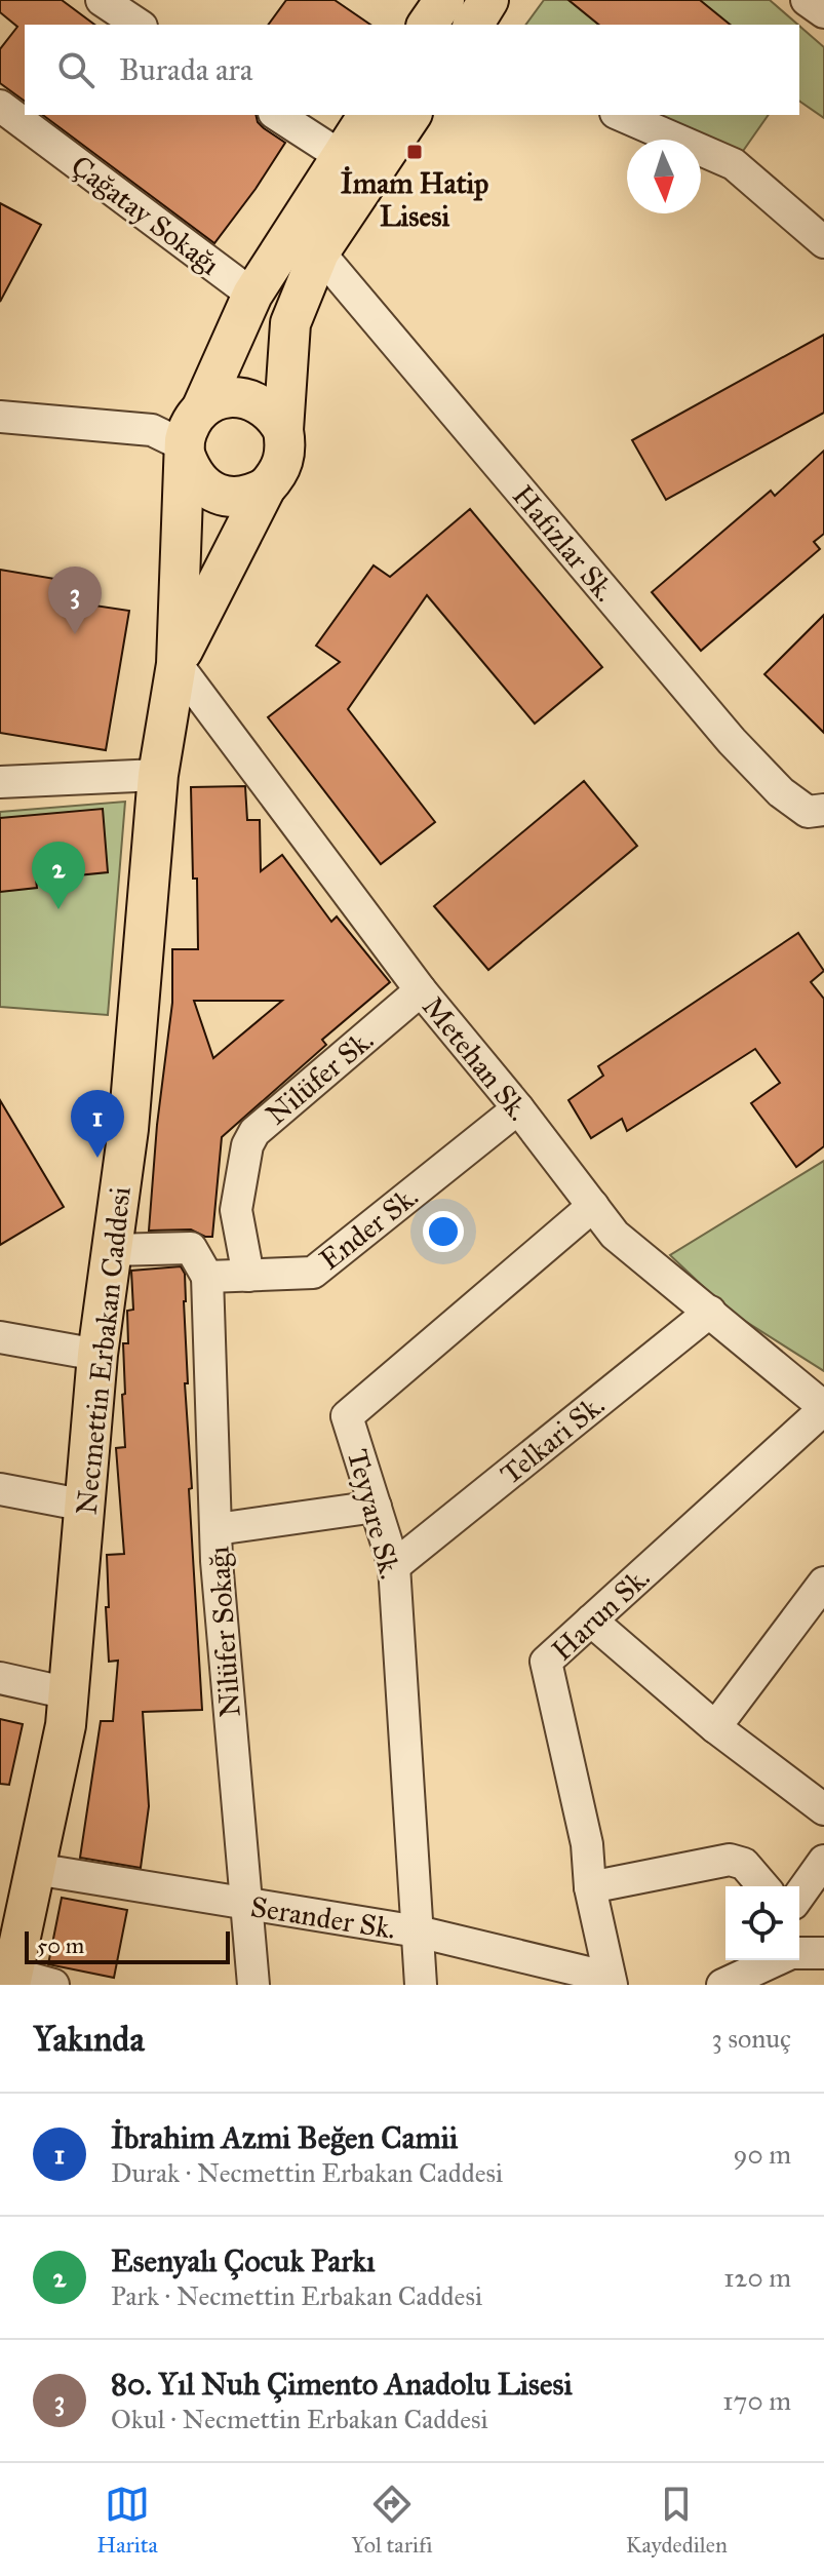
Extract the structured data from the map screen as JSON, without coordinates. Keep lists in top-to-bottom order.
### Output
{
  "streets": {
    "main road": ["Necmettin Erbakan Caddesi"],
    "street": [
      "Çağatay Sokağı",
      "Hafızlar Sk.",
      "Metehan Sk.",
      "Nilüfer Sk.",
      "Ender Sk.",
      "Telkari Sk.",
      "Teyyare Sk.",
      "Harun Sk.",
      "Nilüfer Sokağı",
      "Serander Sk."
    ]
  },
  "crossings": [
    ["Hafızlar Sk.", "Necmettin Erbakan Caddesi"],
    ["Metehan Sk.", "Nilüfer Sk."],
    ["Metehan Sk.", "Ender Sk."],
    ["Metehan Sk.", "Necmettin Erbakan Caddesi"],
    ["Metehan Sk.", "Telkari Sk."],
    ["Metehan Sk.", "Teyyare Sk."],
    ["Metehan Sk.", "Harun Sk."],
    ["Nilüfer Sk.", "Ender Sk."],
    ["Ender Sk.", "Nilüfer Sokağı"],
    ["Necmettin Erbakan Caddesi", "Serander Sk."],
    ["Telkari Sk.", "Teyyare Sk."],
    ["Teyyare Sk.", "Serander Sk."],
    ["Harun Sk.", "Serander Sk."],
    ["Nilüfer Sokağı", "Serander Sk."]
  ],
  "places": {
    "transit": ["İmam Hatip Lisesi"]
  },
  "scale_bar": "50 m",
  "north": "bottom",
  "page": {
    "search": "Burada ara",
    "pins": ["3", "2", "1"],
    "scale": "50 m",
    "heading": ["Yakında", "3 sonuç"],
    "list": [
      {
        "mark": "1",
        "name": "İbrahim Azmi Beğen Camii",
        "note": "Durak · Necmettin Erbakan Caddesi",
        "value": "90 m"
      },
      {
        "mark": "2",
        "name": "Esenyalı Çocuk Parkı",
        "note": "Park · Necmettin Erbakan Caddesi",
        "value": "120 m"
      },
      {
        "mark": "3",
        "name": "80. Yıl Nuh Çimento Anadolu Lisesi",
        "note": "Okul · Necmettin Erbakan Caddesi",
        "value": "170 m"
      }
    ],
    "nav": ["Harita", "Yol tarifi", "Kaydedilen"]
  }
}
